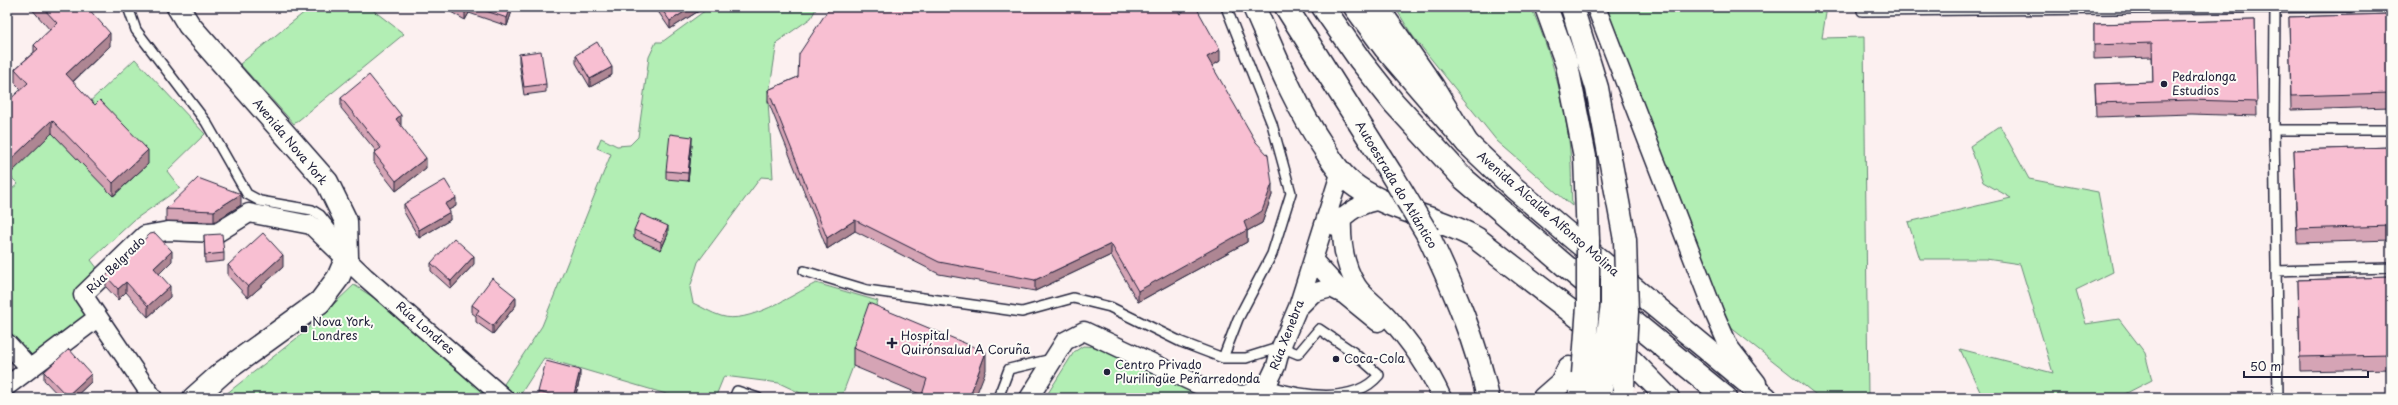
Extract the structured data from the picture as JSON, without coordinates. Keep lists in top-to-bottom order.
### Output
{
  "streets": {
    "main road": ["Avenida Nova York", "Autoestrada do Atlántico", "Avenida Alcalde Alfonso Molina"],
    "street": ["Rúa Belgrado", "Rúa Londres", "Rúa Xenebra"]
  },
  "crossings": [
    ["Avenida Nova York", "Rúa Belgrado"],
    ["Avenida Nova York", "Rúa Londres"],
    ["Rúa Belgrado", "Rúa Londres"]
  ],
  "places": {
    "other": ["Pedralonga Estudios", "Coca-Cola", "Centro Privado Plurilingüe Peñarredonda"],
    "transit": ["Nova York, Londres"],
    "health": ["Hospital Quirónsalud A Coruña"]
  },
  "scale_bar": "50 m"
}
